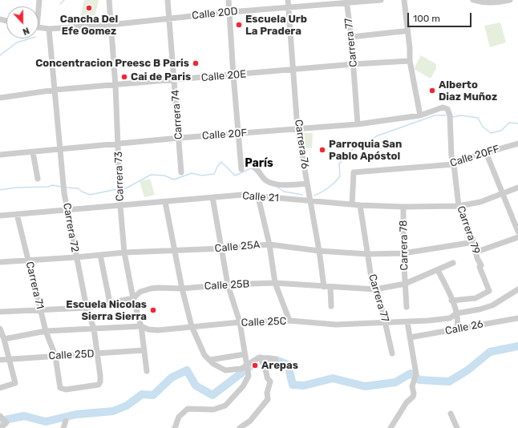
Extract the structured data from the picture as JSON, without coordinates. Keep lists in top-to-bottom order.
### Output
{
  "streets": {
    "street": [
      "Calle 20D",
      "Carrera 77",
      "Calle 20E",
      "Carrera 74",
      "Calle 20F",
      "Carrera 76",
      "Calle 20FF",
      "Carrera 73",
      "Calle 21",
      "Carrera 72",
      "Carrera 79",
      "Carrera 78",
      "Calle 25A",
      "Carrera 71",
      "Calle 25B",
      "Calle 25C",
      "Calle 26",
      "Calle 25D"
    ]
  },
  "crossings": [
    ["Calle 20D", "Carrera 77"],
    ["Calle 20D", "Carrera 74"],
    ["Calle 20D", "Carrera 76"],
    ["Calle 20D", "Carrera 73"],
    ["Calle 20D", "Carrera 72"],
    ["Carrera 77", "Calle 20E"],
    ["Carrera 77", "Calle 20F"],
    ["Carrera 77", "Calle 21"],
    ["Carrera 77", "Calle 25A"],
    ["Carrera 77", "Calle 25B"],
    ["Carrera 77", "Calle 25C"],
    ["Calle 20E", "Carrera 74"],
    ["Calle 20E", "Carrera 76"],
    ["Calle 20E", "Carrera 73"],
    ["Calle 20E", "Carrera 72"],
    ["Carrera 74", "Calle 20F"],
    ["Calle 20F", "Carrera 76"],
    ["Calle 20F", "Carrera 73"],
    ["Calle 20F", "Carrera 72"],
    ["Calle 20F", "Carrera 79"],
    ["Carrera 76", "Calle 21"],
    ["Carrera 76", "Calle 25A"],
    ["Carrera 76", "Calle 25B"],
    ["Calle 20FF", "Calle 21"],
    ["Calle 20FF", "Carrera 79"],
    ["Carrera 73", "Calle 21"],
    ["Carrera 73", "Calle 25A"],
    ["Carrera 73", "Calle 25B"],
    ["Carrera 73", "Calle 25C"],
    ["Carrera 73", "Calle 25D"],
    ["Calle 21", "Carrera 72"],
    ["Calle 21", "Carrera 79"],
    ["Calle 21", "Carrera 78"],
    ["Calle 21", "Carrera 71"],
    ["Carrera 72", "Calle 25A"],
    ["Carrera 72", "Carrera 71"],
    ["Carrera 72", "Calle 25B"],
    ["Carrera 72", "Calle 25C"],
    ["Carrera 72", "Calle 25D"],
    ["Carrera 79", "Calle 25A"],
    ["Carrera 78", "Calle 25A"],
    ["Carrera 78", "Calle 25B"],
    ["Calle 25A", "Carrera 71"],
    ["Carrera 71", "Calle 25B"],
    ["Carrera 71", "Calle 25C"],
    ["Carrera 71", "Calle 25D"]
  ],
  "districts": ["París"],
  "places": [
    "Cancha Del Efe Gomez",
    "Escuela Urb La Pradera",
    "Concentracion Preesc B Paris",
    "Cai de Paris",
    "Alberto Diaz Muñoz",
    "Parroquia San Pablo Apóstol",
    "Escuela Nicolas Sierra Sierra",
    "Arepas"
  ],
  "scale_bar": "100 m",
  "north": "bottom"
}
